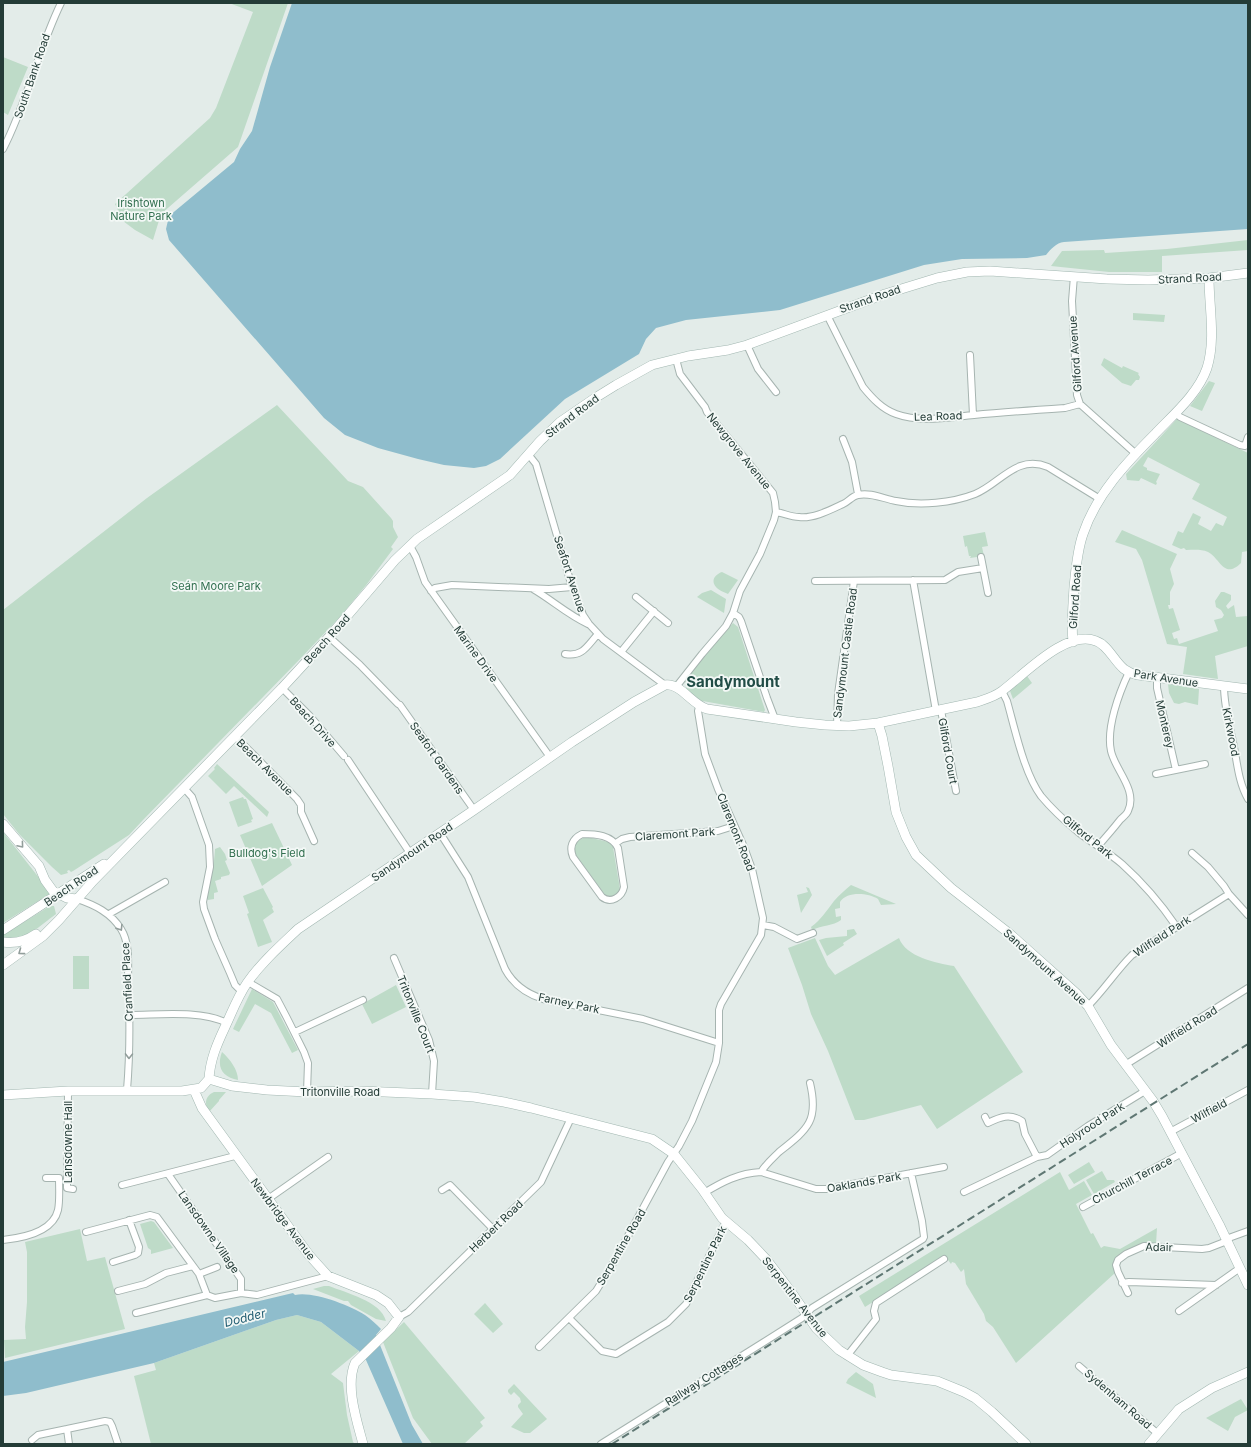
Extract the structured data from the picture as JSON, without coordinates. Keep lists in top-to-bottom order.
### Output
{
  "streets": {
    "street": [
      "South Bank Road",
      "Strand Road",
      "Gilford Avenue",
      "Lea Road",
      "Newgrove Avenue",
      "Seafort Avenue",
      "Gilford Road",
      "Beach Road",
      "Sandymount Castle Road",
      "Marine Drive",
      "Park Avenue",
      "Beach Drive",
      "Monterey",
      "Kirkwood",
      "Gilford Court",
      "Seafort Gardens",
      "Beach Avenue",
      "Claremont Road",
      "Claremont Park",
      "Gilford Park",
      "Sandymount Road",
      "Wilfield Park",
      "Sandymount Avenue",
      "Cranfield Place",
      "Farney Park",
      "Tritonville Court",
      "Wilfield Road",
      "Tritonville Road",
      "Wilfield",
      "Holyrood Park",
      "Lansdowne Hall",
      "Churchill Terrace",
      "Oaklands Park",
      "Newbridge Avenue",
      "Herbert Road",
      "Lansdowne Village",
      "Serpentine Road",
      "Adair",
      "Serpentine Park",
      "Serpentine Avenue",
      "Railway Cottages",
      "Sydenham Road"
    ]
  },
  "crossings": [
    ["Strand Road", "Gilford Avenue"],
    ["Strand Road", "Lea Road"],
    ["Strand Road", "Newgrove Avenue"],
    ["Strand Road", "Seafort Avenue"],
    ["Strand Road", "Gilford Road"],
    ["Strand Road", "Beach Road"],
    ["Gilford Avenue", "Lea Road"],
    ["Gilford Avenue", "Gilford Road"],
    ["Seafort Avenue", "Beach Road"],
    ["Seafort Avenue", "Sandymount Road"],
    ["Gilford Road", "Sandymount Castle Road"],
    ["Gilford Road", "Park Avenue"],
    ["Gilford Road", "Gilford Court"],
    ["Gilford Road", "Claremont Road"],
    ["Gilford Road", "Gilford Park"],
    ["Gilford Road", "Sandymount Avenue"],
    ["Beach Road", "Marine Drive"],
    ["Beach Road", "Beach Drive"],
    ["Beach Road", "Seafort Gardens"],
    ["Beach Road", "Beach Avenue"],
    ["Beach Road", "Cranfield Place"],
    ["Marine Drive", "Sandymount Road"],
    ["Park Avenue", "Monterey"],
    ["Park Avenue", "Kirkwood"],
    ["Beach Drive", "Sandymount Road"],
    ["Seafort Gardens", "Sandymount Road"],
    ["Claremont Road", "Claremont Park"],
    ["Claremont Road", "Farney Park"],
    ["Claremont Road", "Tritonville Road"],
    ["Claremont Road", "Serpentine Road"],
    ["Claremont Road", "Serpentine Avenue"],
    ["Gilford Park", "Wilfield Park"],
    ["Sandymount Road", "Farney Park"],
    ["Sandymount Road", "Tritonville Road"],
    ["Wilfield Park", "Sandymount Avenue"],
    ["Sandymount Avenue", "Wilfield Road"],
    ["Sandymount Avenue", "Wilfield"],
    ["Sandymount Avenue", "Holyrood Park"],
    ["Sandymount Avenue", "Churchill Terrace"],
    ["Sandymount Avenue", "Adair"],
    ["Tritonville Court", "Tritonville Road"],
    ["Tritonville Road", "Herbert Road"],
    ["Tritonville Road", "Serpentine Road"],
    ["Tritonville Road", "Serpentine Avenue"],
    ["Oaklands Park", "Serpentine Avenue"],
    ["Oaklands Park", "Railway Cottages"],
    ["Newbridge Avenue", "Herbert Road"],
    ["Serpentine Road", "Serpentine Park"],
    ["Serpentine Road", "Serpentine Avenue"],
    ["Serpentine Park", "Serpentine Avenue"],
    ["Serpentine Avenue", "Railway Cottages"]
  ],
  "one_way": ["Cranfield Place"],
  "districts": ["Sandymount"],
  "water": ["Dodder"],
  "parks": ["Irishtown Nature Park", "Seán Moore Park", "Bulldog's Field"]
}
